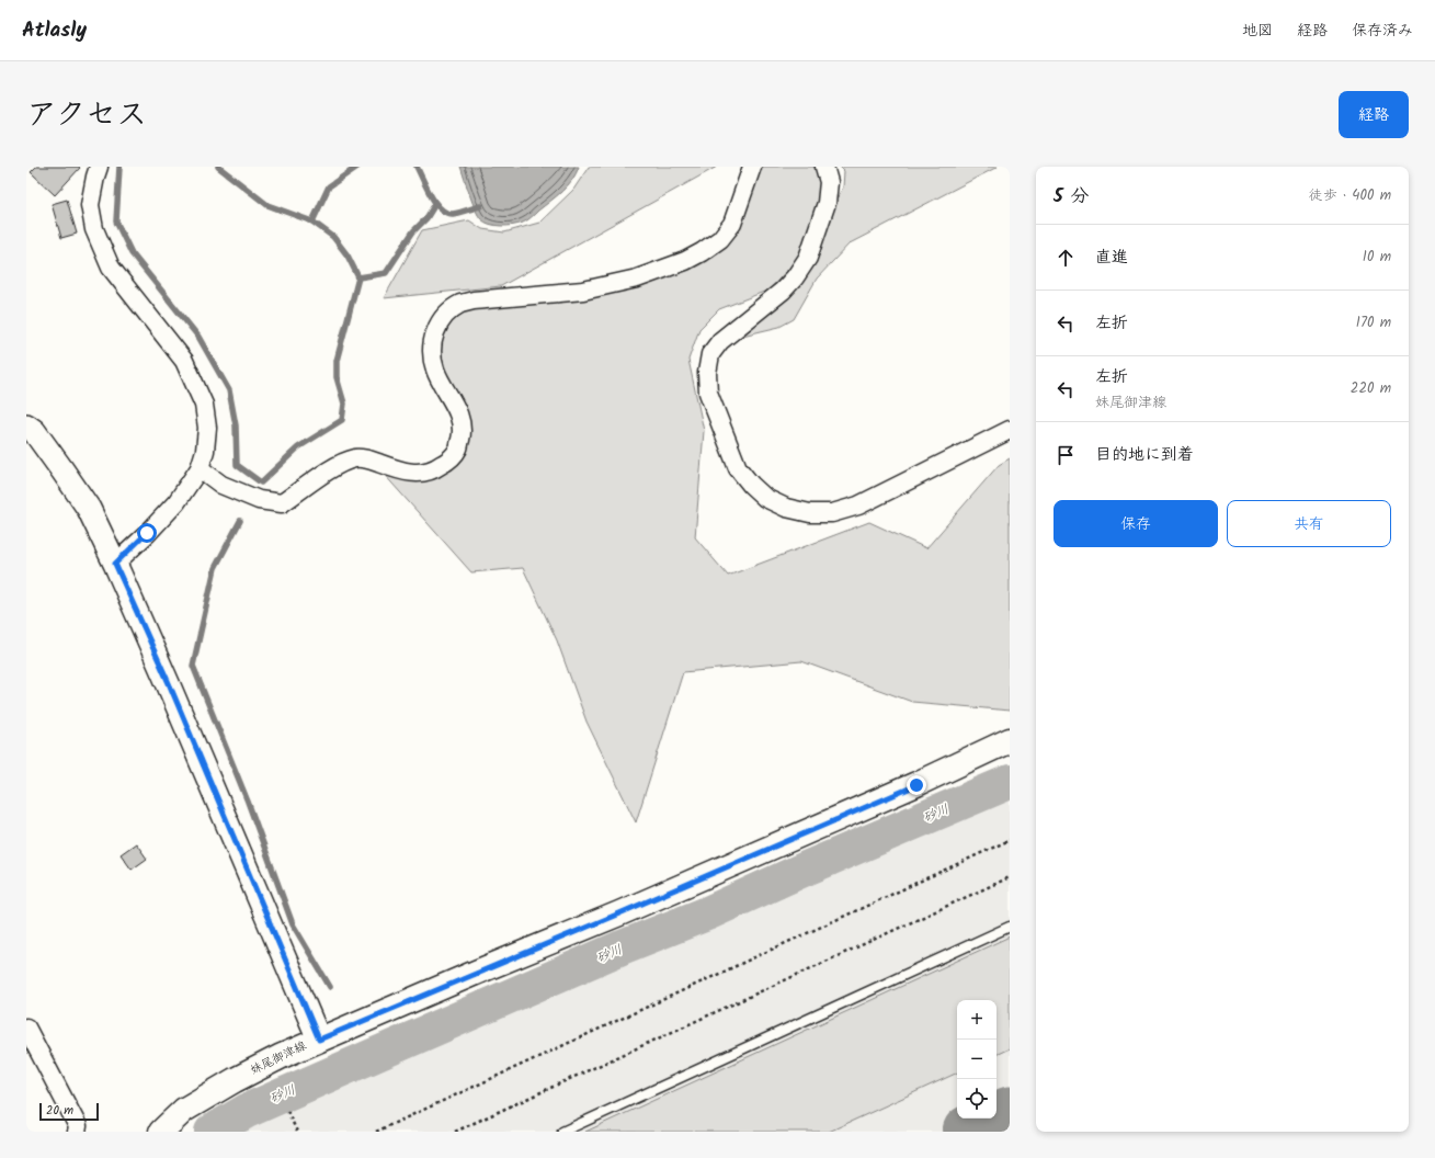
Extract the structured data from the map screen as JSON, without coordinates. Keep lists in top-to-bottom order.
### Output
{
  "streets": {
    "main road": ["妹尾御津線"]
  },
  "water": ["砂川"],
  "scale_bar": "20 m",
  "page": {
    "header": "Atlasly",
    "nav": ["地図", "経路", "保存済み"],
    "title": "アクセス",
    "buttons": [
      "経路",
      ["保存", "共有"]
    ],
    "heading": ["5 分", "徒歩 · 400 m"],
    "list": [
      ["直進", "10 m"],
      ["左折", "170 m"],
      ["左折", "妹尾御津線", "220 m"],
      "目的地に到着"
    ],
    "map_buttons": ["+", "−"],
    "scale": "20 m"
  }
}
